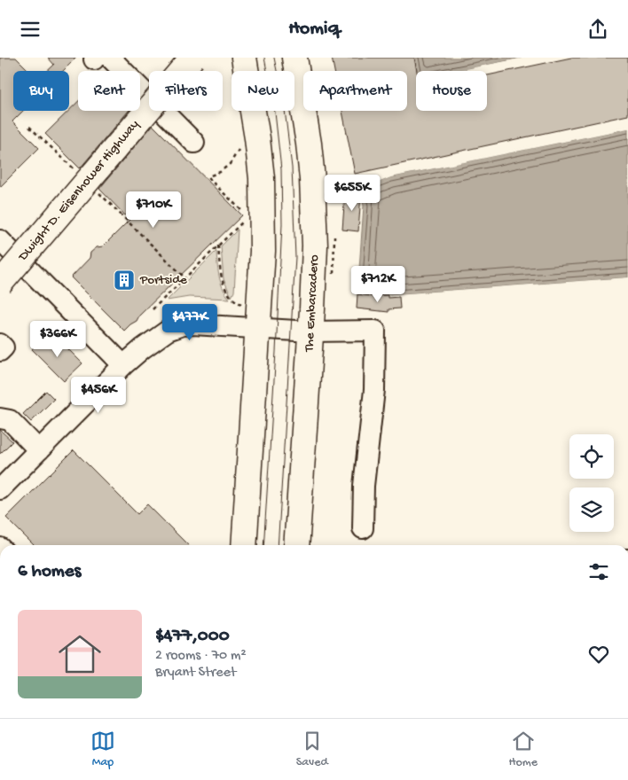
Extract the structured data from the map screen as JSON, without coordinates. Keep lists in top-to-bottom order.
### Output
{
  "streets": {
    "main road": ["Dwight D. Eisenhower Highway", "The Embarcadero"]
  },
  "places": {
    "building": ["Portside"]
  },
  "page": {
    "header": "Homiq",
    "chip": [
      "Buy",
      "Rent",
      "Filters",
      "New",
      "Apartment",
      "House"
    ],
    "price": [
      "$655K",
      "$710K",
      "$712K",
      "$477K",
      "$366K",
      "$456K"
    ],
    "heading": "6 homes",
    "list": [
      {
        "name": "$477,000",
        "note": "2 rooms · 70 m² · Bryant Street"
      }
    ],
    "tabs": ["Map", "Saved", "Home"]
  }
}
